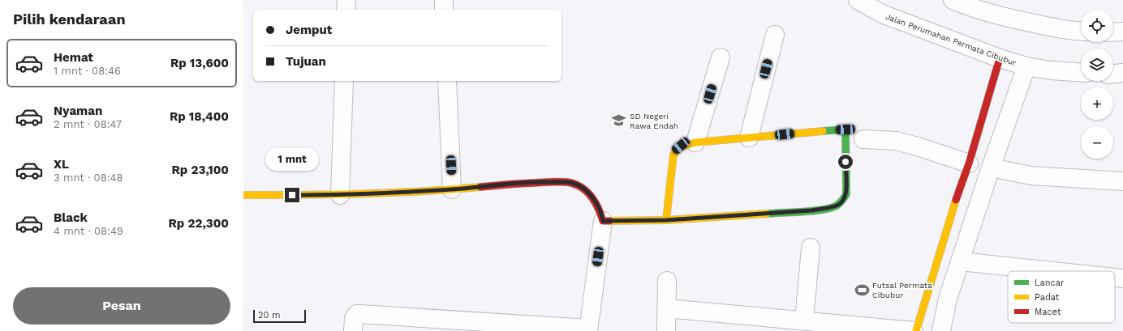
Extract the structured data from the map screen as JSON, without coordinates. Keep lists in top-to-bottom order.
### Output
{
  "streets": {
    "street": ["Jalan Perumahan Permata Cibubur"]
  },
  "places": {
    "school or university": ["SD Negeri Rawa Endah"],
    "sports": ["Futsal Permata Cibubur"]
  },
  "legend": ["Lancar", "Padat", "Macet"],
  "scale_bar": "20 m",
  "page": {
    "heading": "Pilih kendaraan",
    "map_buttons": ["+", "−"],
    "banner": ["Jemput", "Tujuan"],
    "list": [
      {
        "name": "Hemat",
        "note": "1 mnt · 08:46",
        "value": "Rp 13,600"
      },
      {
        "name": "Nyaman",
        "note": "2 mnt · 08:47",
        "value": "Rp 18,400"
      },
      {
        "name": "XL",
        "note": "3 mnt · 08:48",
        "value": "Rp 23,100"
      },
      {
        "name": "Black",
        "note": "4 mnt · 08:49",
        "value": "Rp 22,300"
      }
    ],
    "bubble": "1 mnt",
    "buttons": "Pesan",
    "scale": "20 m"
  }
}
